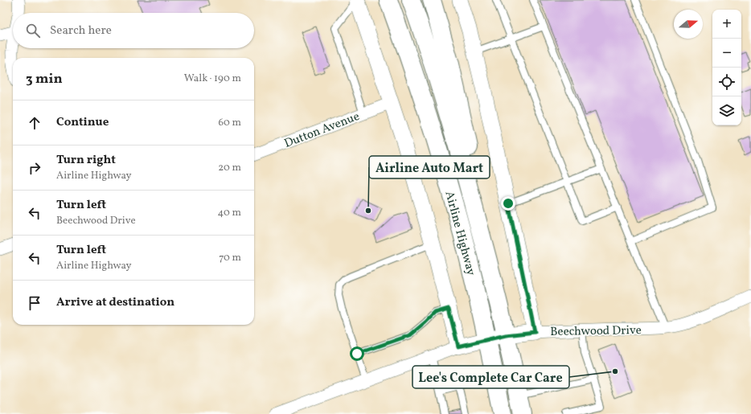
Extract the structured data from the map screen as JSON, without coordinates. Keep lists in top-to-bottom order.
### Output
{
  "streets": {
    "highway": ["Airline Highway"],
    "street": ["Dutton Avenue", "Beechwood Drive"]
  },
  "crossings": [
    ["Airline Highway", "Beechwood Drive"]
  ],
  "places": ["Airline Auto Mart", "Lee's Complete Car Care"],
  "north": "right",
  "page": {
    "map_buttons": ["+", "−"],
    "search": "Search here",
    "heading": ["3 min", "Walk · 190 m"],
    "list": [
      ["Continue", "60 m"],
      ["Turn right", "Airline Highway", "20 m"],
      ["Turn left", "Beechwood Drive", "40 m"],
      ["Turn left", "Airline Highway", "70 m"],
      "Arrive at destination"
    ]
  }
}
